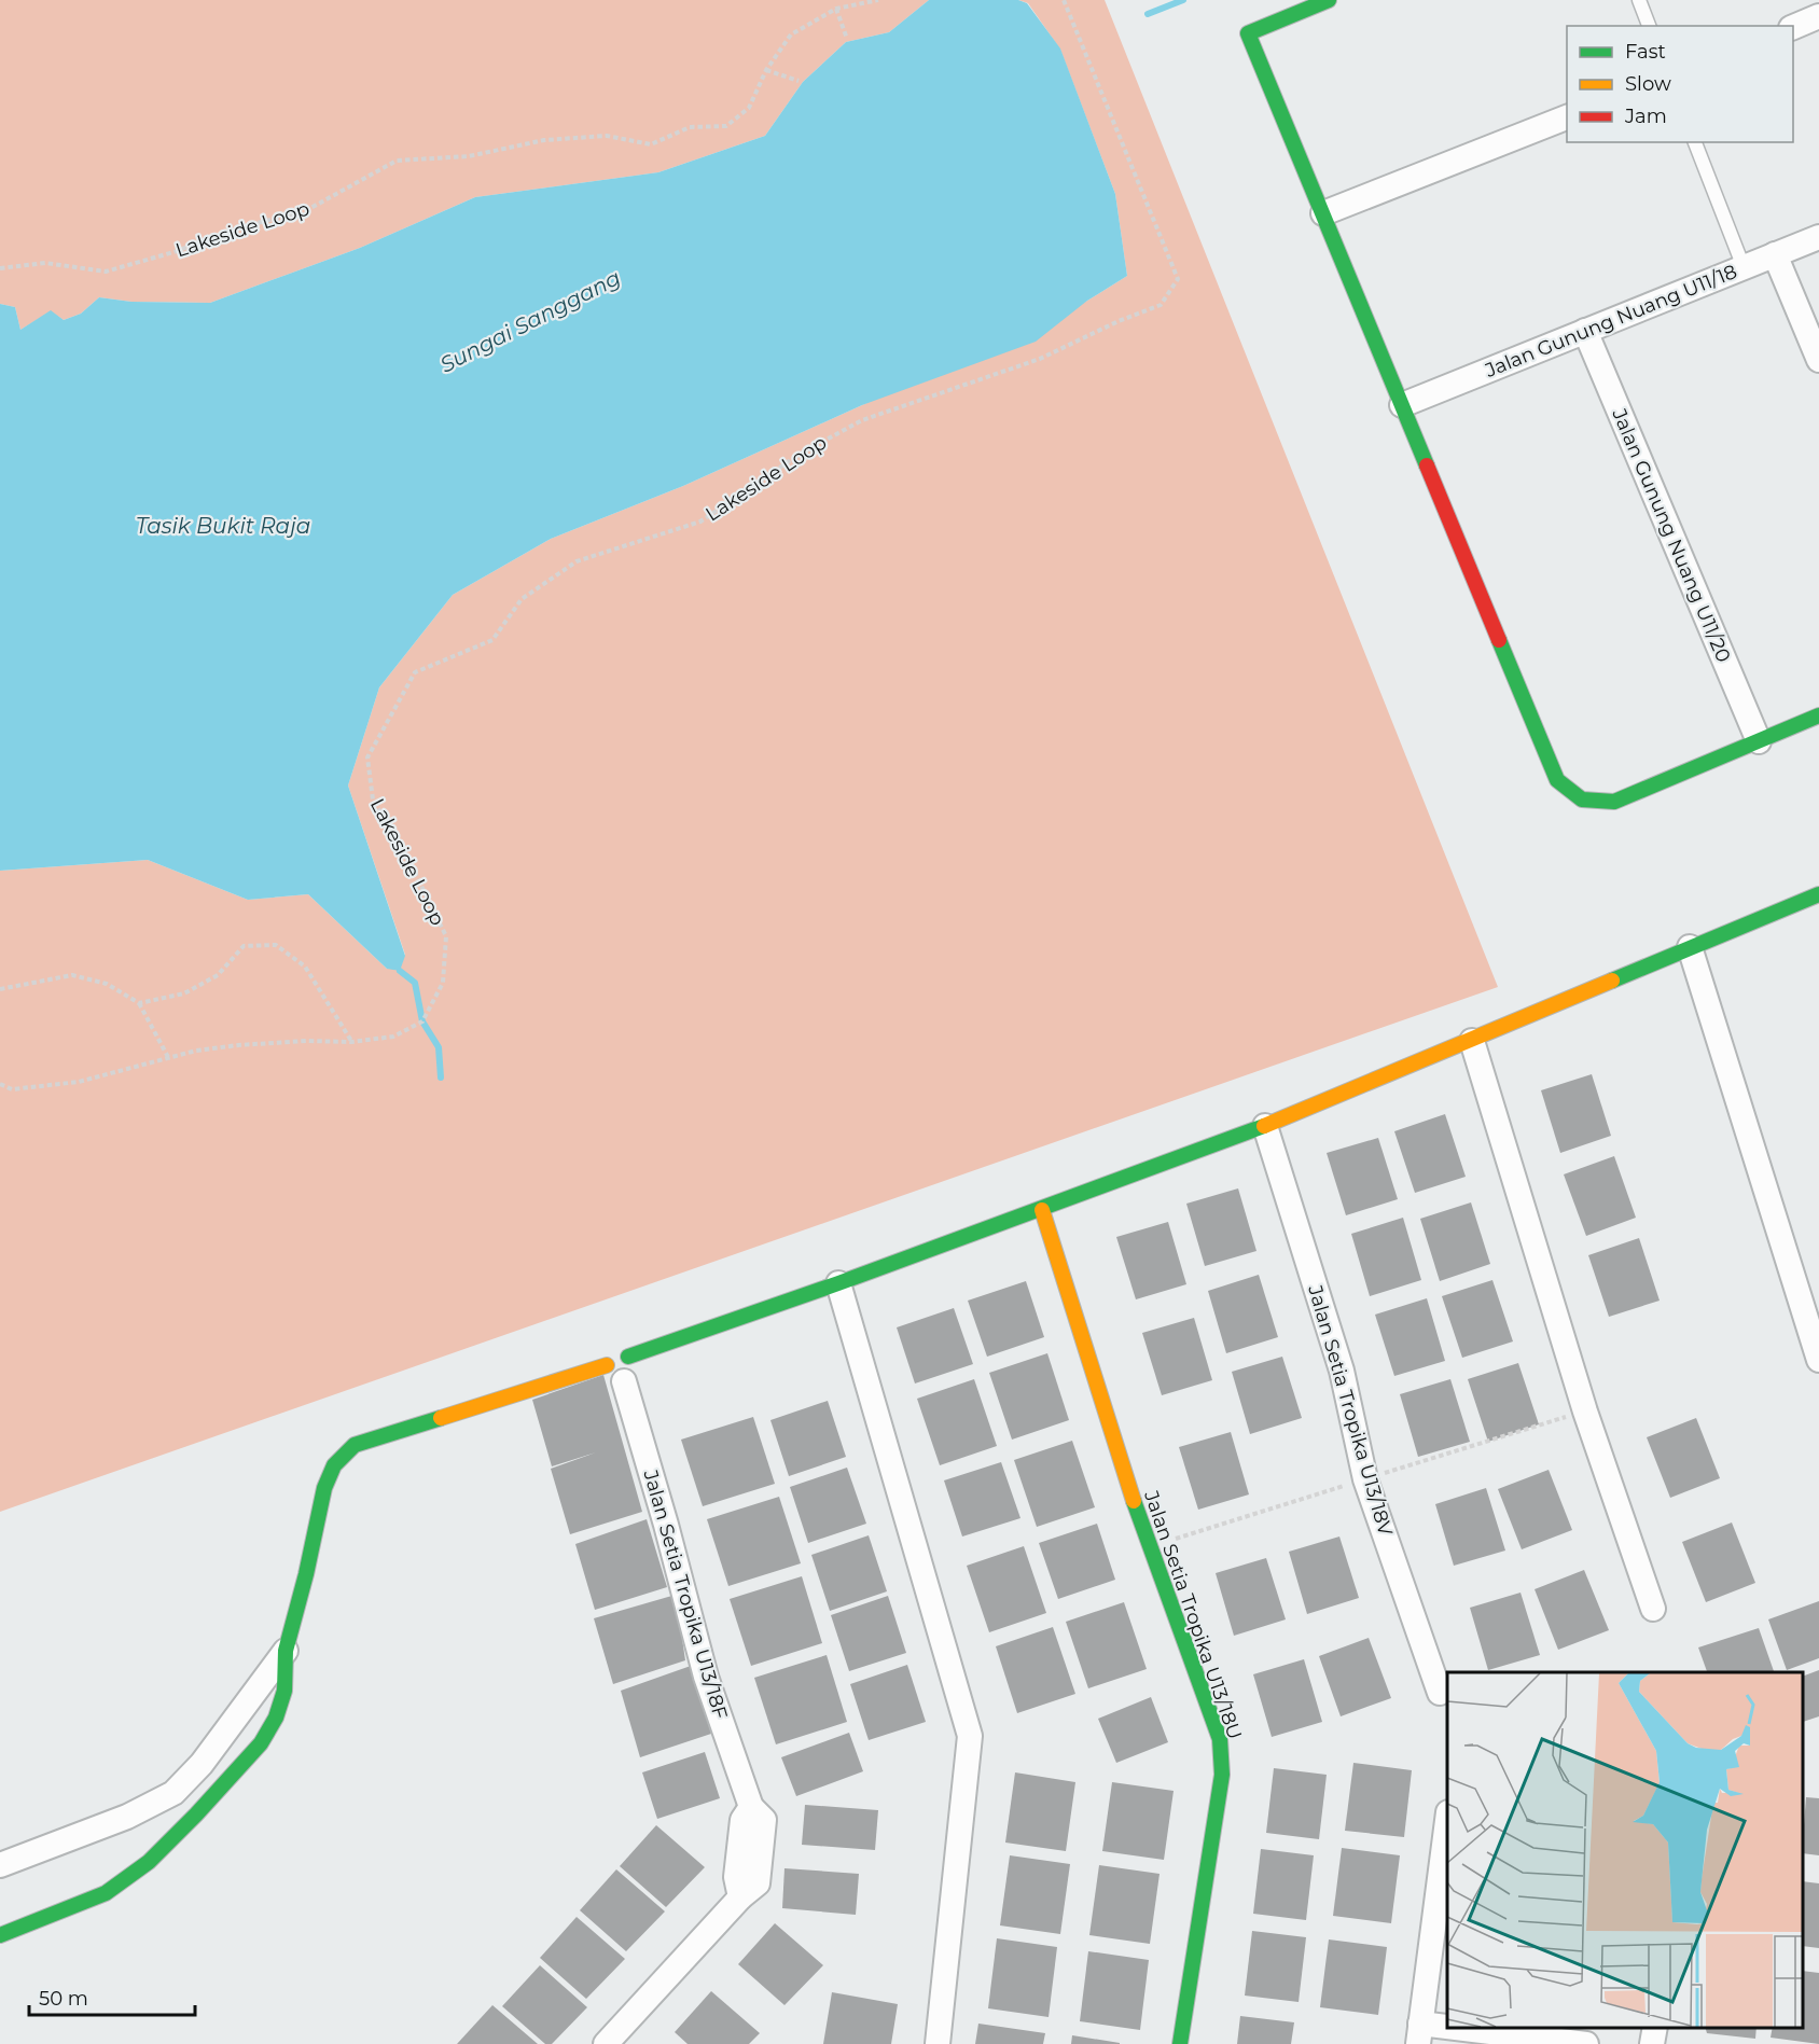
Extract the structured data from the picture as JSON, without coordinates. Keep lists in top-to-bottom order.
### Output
{
  "streets": {
    "street": [
      "Jalan Gunung Nuang U11/18",
      "Jalan Gunung Nuang U11/20",
      "Jalan Setia Tropika U13/18V",
      "Jalan Setia Tropika U13/18F",
      "Jalan Setia Tropika U13/18U"
    ],
    "path": ["Lakeside Loop"]
  },
  "crossings": [
    ["Jalan Gunung Nuang U11/18", "Jalan Gunung Nuang U11/20"]
  ],
  "water": ["Sungai Sanggang", "Tasik Bukit Raja"],
  "legend": ["Fast", "Slow", "Jam"],
  "scale_bar": "50 m"
}
